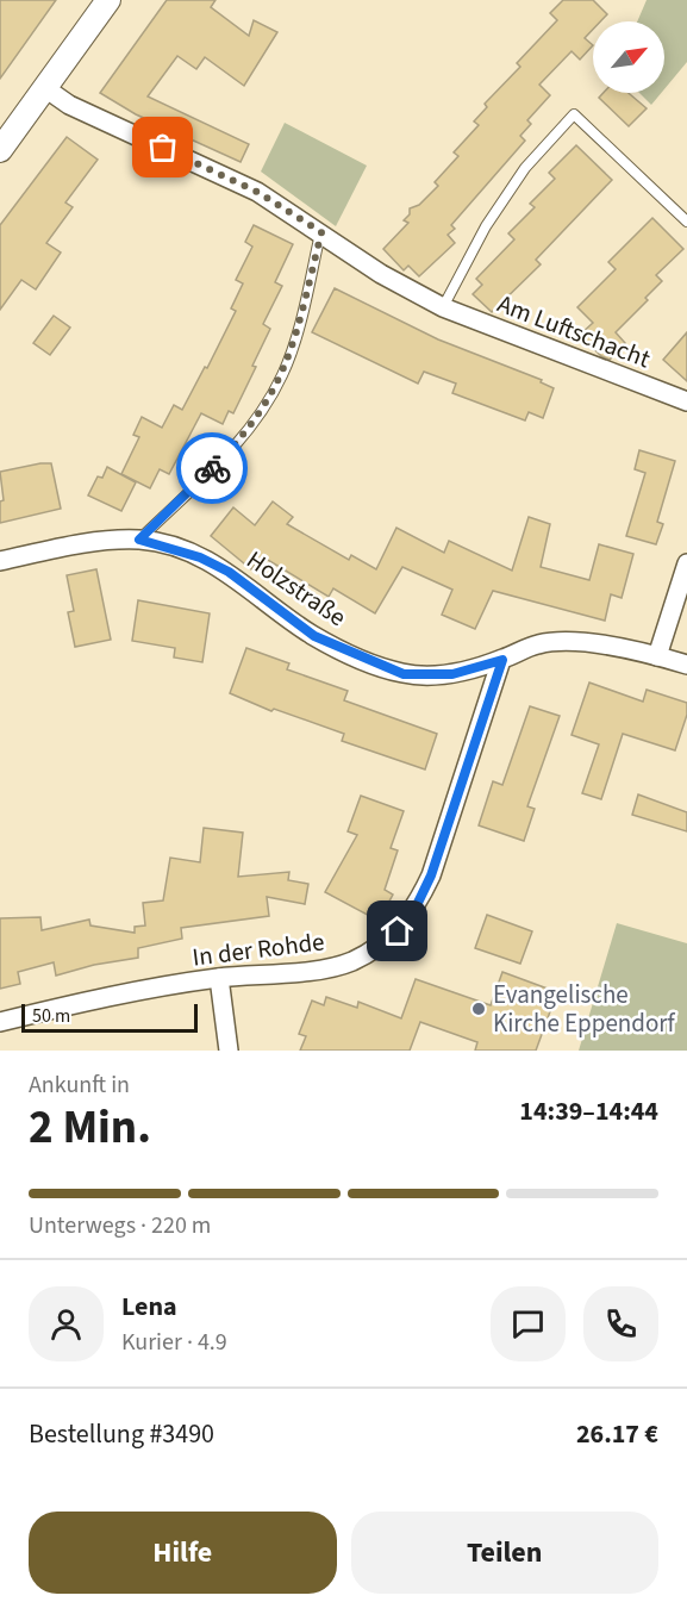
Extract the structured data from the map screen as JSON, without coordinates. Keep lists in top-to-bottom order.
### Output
{
  "streets": {
    "street": ["Am Luftschacht", "Holzstraße", "In der Rohde"]
  },
  "crossings": [
    ["Holzstraße", "In der Rohde"]
  ],
  "places": ["Evangelische Kirche Eppendorf"],
  "scale_bar": "50 m",
  "north": "top right",
  "page": {
    "scale": "50 m",
    "heading": ["2 Min.", "Ankunft in", "14:39–14:44"],
    "panel": [
      "Lena",
      "Kurier · 4.9",
      "Bestellung #3490",
      "26.17 €"
    ],
    "bar": "Unterwegs · 220 m",
    "buttons": ["Hilfe", "Teilen"]
  }
}
